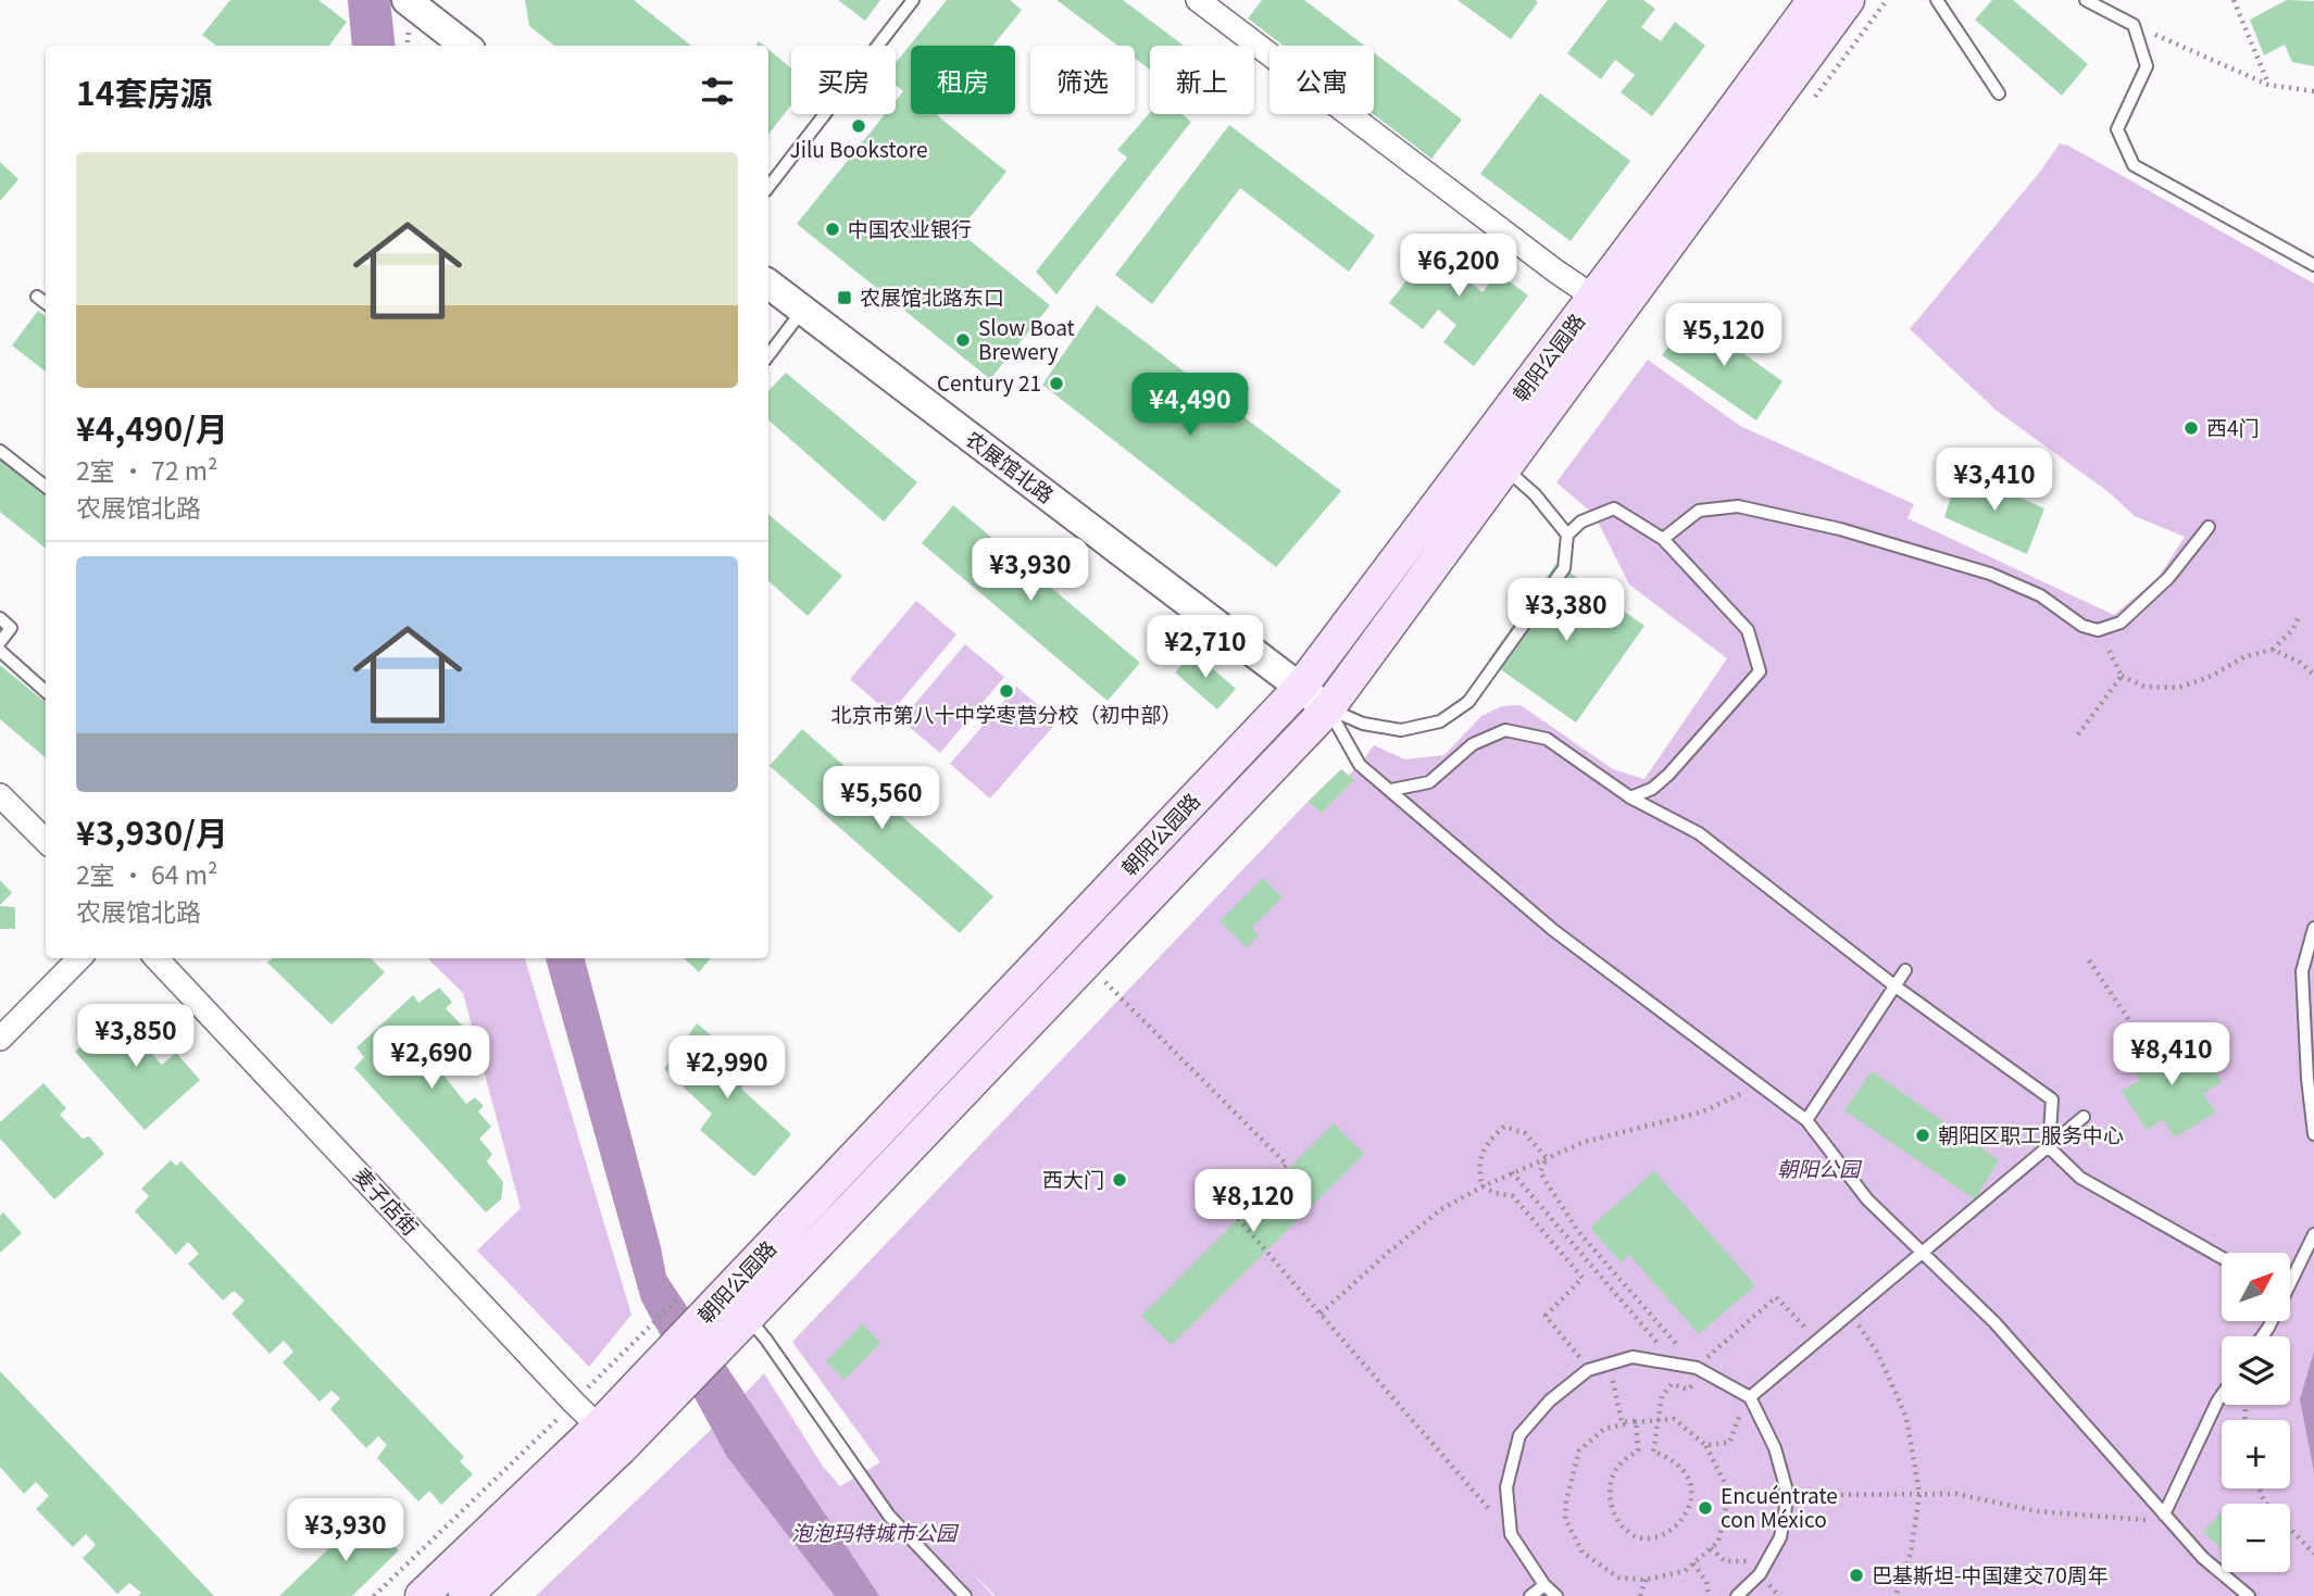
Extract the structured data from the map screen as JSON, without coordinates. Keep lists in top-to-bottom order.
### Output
{
  "streets": {
    "main road": ["朝阳公园路"],
    "street": ["农展馆北路", "麦子店街"]
  },
  "crossings": [
    ["朝阳公园路", "农展馆北路"],
    ["朝阳公园路", "麦子店街"]
  ],
  "parks": ["朝阳公园", "泡泡玛特城市公园"],
  "places": {
    "other": [
      "Jilu Bookstore",
      "中国农业银行",
      "Slow Boat Brewery",
      "Century 21",
      "西4门",
      "北京市第八十中学枣营分校（初中部）",
      "朝阳区职工服务中心",
      "西大门",
      "Encuéntrate con México",
      "巴基斯坦-中国建交70周年"
    ],
    "transit": ["农展馆北路东口"]
  },
  "north": "top right",
  "page": {
    "chip": [
      "买房",
      "租房",
      "筛选",
      "新上",
      "公寓"
    ],
    "heading": "14套房源",
    "list": [
      {
        "name": "¥4,490/月",
        "note": "2室 · 72 m² · 农展馆北路"
      },
      {
        "name": "¥3,930/月",
        "note": "2室 · 64 m² · 农展馆北路"
      }
    ],
    "price": [
      "¥6,200",
      "¥5,120",
      "¥4,490",
      "¥3,410",
      "¥3,930",
      "¥3,380",
      "¥2,710",
      "¥5,560",
      "¥3,850",
      "¥8,410",
      "¥2,690",
      "¥2,990",
      "¥8,120",
      "¥3,930"
    ],
    "map_buttons": ["+", "−"]
  }
}
